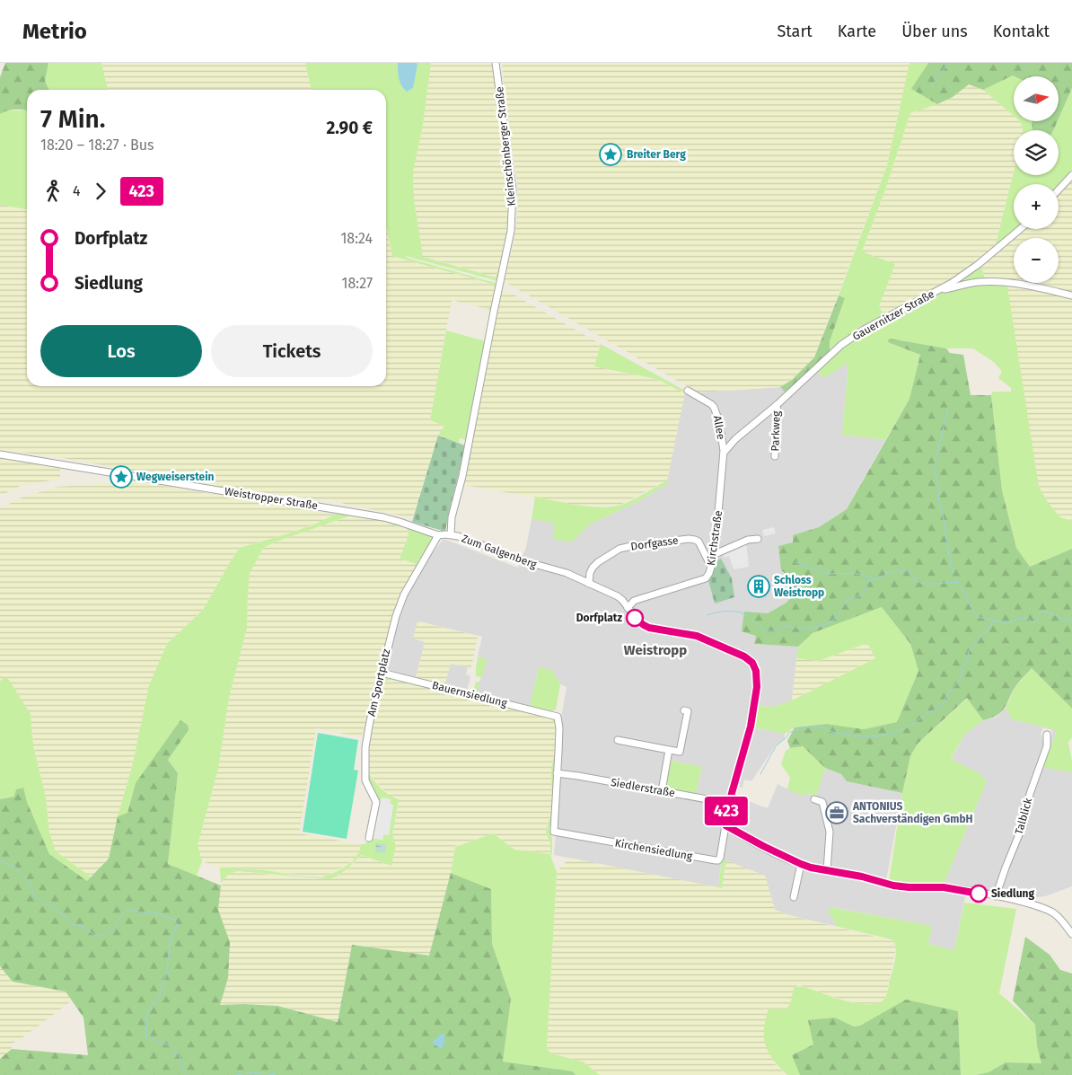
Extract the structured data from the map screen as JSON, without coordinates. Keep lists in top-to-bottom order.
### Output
{
  "streets": {
    "street": [
      "Kleinschönberger Straße",
      "Gauernitzer Straße",
      "Allee",
      "Parkweg",
      "Weistropper Straße",
      "Kirchstraße",
      "Dorfgasse",
      "Zum Galgenberg",
      "Am Sportplatz",
      "Bauernsiedlung",
      "Siedlerstraße",
      "Talblick",
      "Kirchensiedlung"
    ]
  },
  "crossings": [
    ["Kleinschönberger Straße", "Zum Galgenberg"],
    ["Gauernitzer Straße", "Allee"],
    ["Gauernitzer Straße", "Parkweg"],
    ["Gauernitzer Straße", "Kirchstraße"],
    ["Allee", "Kirchstraße"],
    ["Weistropper Straße", "Zum Galgenberg"],
    ["Kirchstraße", "Dorfgasse"],
    ["Kirchstraße", "Zum Galgenberg"],
    ["Dorfgasse", "Zum Galgenberg"],
    ["Zum Galgenberg", "Am Sportplatz"],
    ["Am Sportplatz", "Bauernsiedlung"],
    ["Bauernsiedlung", "Siedlerstraße"],
    ["Bauernsiedlung", "Kirchensiedlung"],
    ["Siedlerstraße", "Kirchensiedlung"]
  ],
  "districts": ["Weistropp"],
  "places": {
    "place": ["Breiter Berg", "Wegweiserstein"],
    "building": ["Schloss Weistropp"],
    "other": ["Dorfplatz", "Siedlung"],
    "office": ["ANTONIUS Sachverständigen GmbH"]
  },
  "lines": ["bus line 423"],
  "north": "right",
  "page": {
    "header": "Metrio",
    "nav": [
      "Start",
      "Karte",
      "Über uns",
      "Kontakt"
    ],
    "on_map": "423",
    "map_buttons": ["+", "−"],
    "heading": ["7 Min.", "18:20 – 18:27 · Bus", "2.90 €"],
    "legs": ["4", "423"],
    "list": [
      {
        "name": "Dorfplatz",
        "value": "18:24"
      },
      {
        "name": "Siedlung",
        "value": "18:27"
      }
    ],
    "buttons": ["Los", "Tickets"]
  }
}
